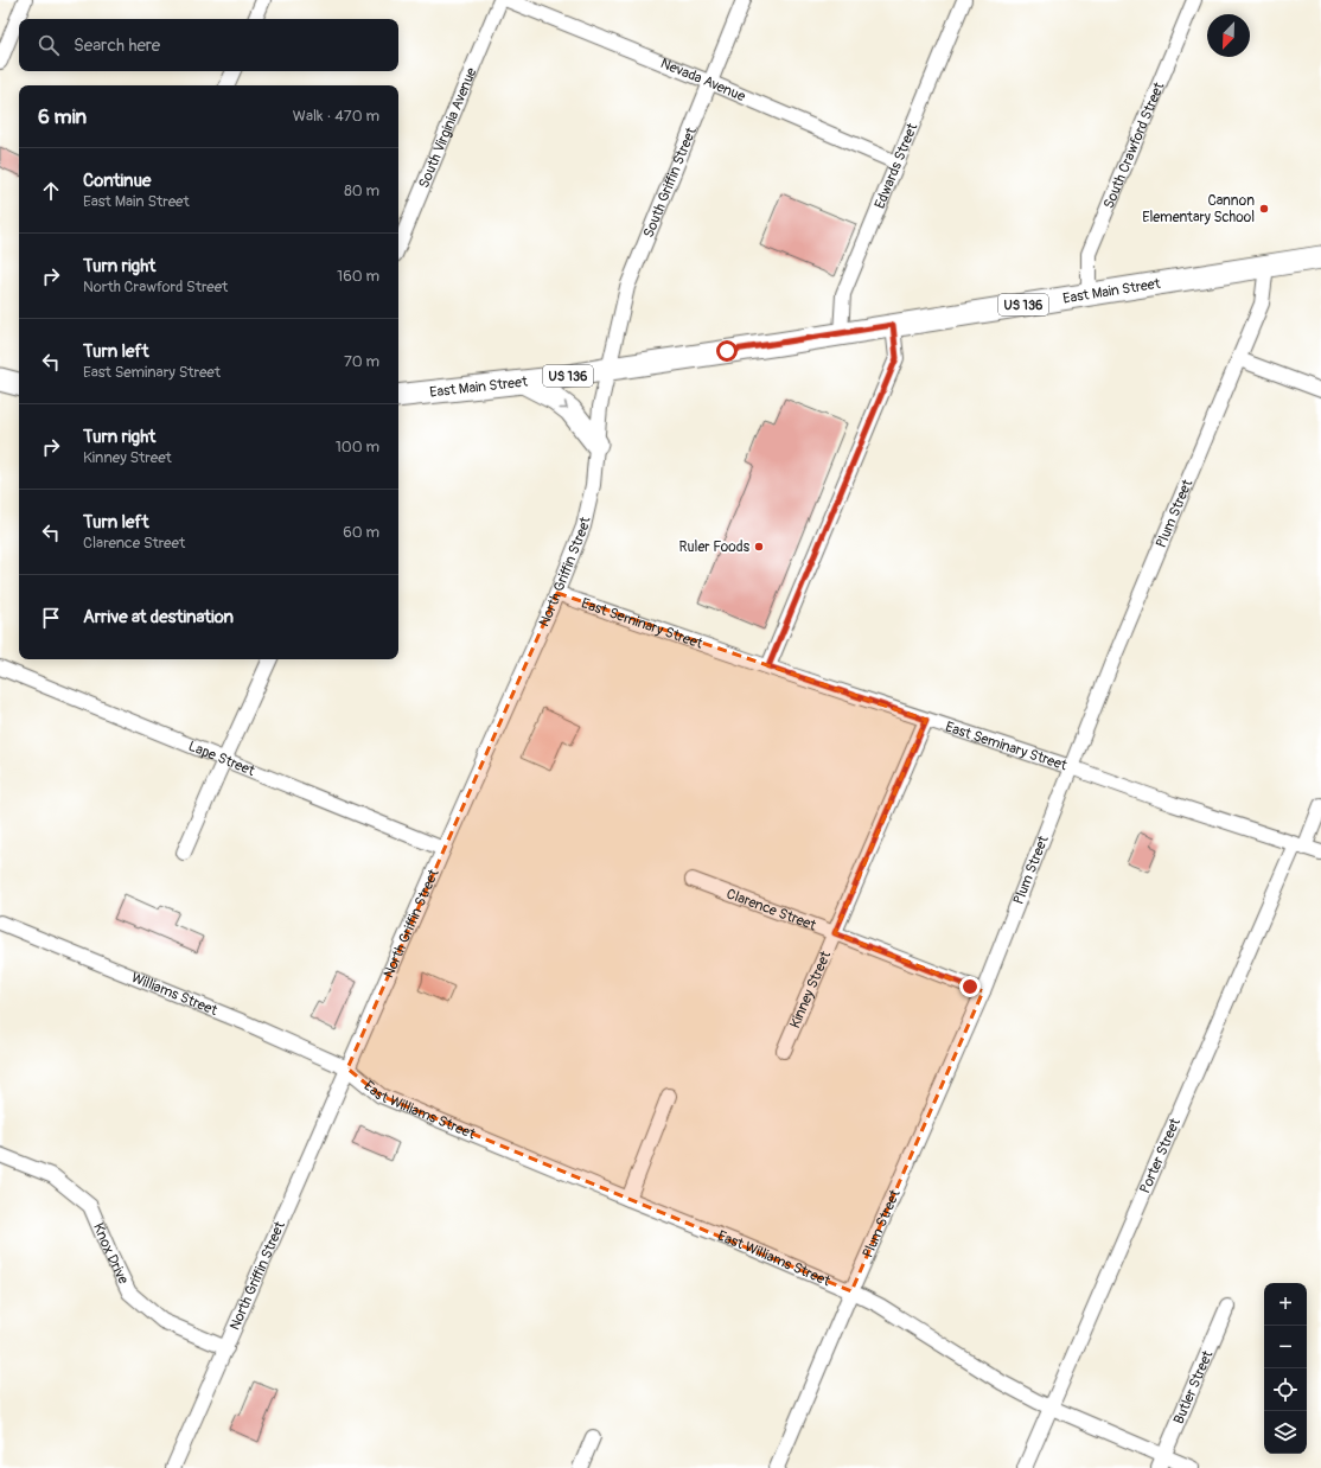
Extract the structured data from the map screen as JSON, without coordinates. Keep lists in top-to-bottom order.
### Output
{
  "streets": {
    "main road": ["East Main Street", "US 136"],
    "street": [
      "Nevada Avenue",
      "South Virginia Avenue",
      "South Crawford Street",
      "Edwards Street",
      "South Griffin Street",
      "Plum Street",
      "North Griffin Street",
      "East Seminary Street",
      "Lape Street",
      "Clarence Street",
      "Kinney Street",
      "Williams Street",
      "East Williams Street",
      "Porter Street",
      "Knox Drive",
      "Butler Street"
    ]
  },
  "crossings": [
    ["Nevada Avenue", "Edwards Street"],
    ["Nevada Avenue", "South Griffin Street"],
    ["South Crawford Street", "East Main Street"],
    ["Edwards Street", "East Main Street"],
    ["South Griffin Street", "East Main Street"],
    ["South Griffin Street", "North Griffin Street"],
    ["East Main Street", "Plum Street"],
    ["East Main Street", "North Griffin Street"],
    ["Plum Street", "East Seminary Street"],
    ["Plum Street", "Clarence Street"],
    ["Plum Street", "East Williams Street"],
    ["North Griffin Street", "East Seminary Street"],
    ["North Griffin Street", "Lape Street"],
    ["North Griffin Street", "Williams Street"],
    ["North Griffin Street", "East Williams Street"],
    ["North Griffin Street", "Knox Drive"],
    ["East Seminary Street", "Kinney Street"],
    ["East Seminary Street", "Porter Street"],
    ["Clarence Street", "Kinney Street"],
    ["Williams Street", "East Williams Street"],
    ["East Williams Street", "Porter Street"],
    ["East Williams Street", "Butler Street"]
  ],
  "places": ["Cannon Elementary School", "Ruler Foods"],
  "north": "bottom left",
  "page": {
    "search": "Search here",
    "heading": ["6 min", "Walk · 470 m"],
    "list": [
      ["Continue", "East Main Street", "80 m"],
      ["Turn right", "North Crawford Street", "160 m"],
      ["Turn left", "East Seminary Street", "70 m"],
      ["Turn right", "Kinney Street", "100 m"],
      ["Turn left", "Clarence Street", "60 m"],
      "Arrive at destination"
    ],
    "map_buttons": ["+", "−"]
  }
}
